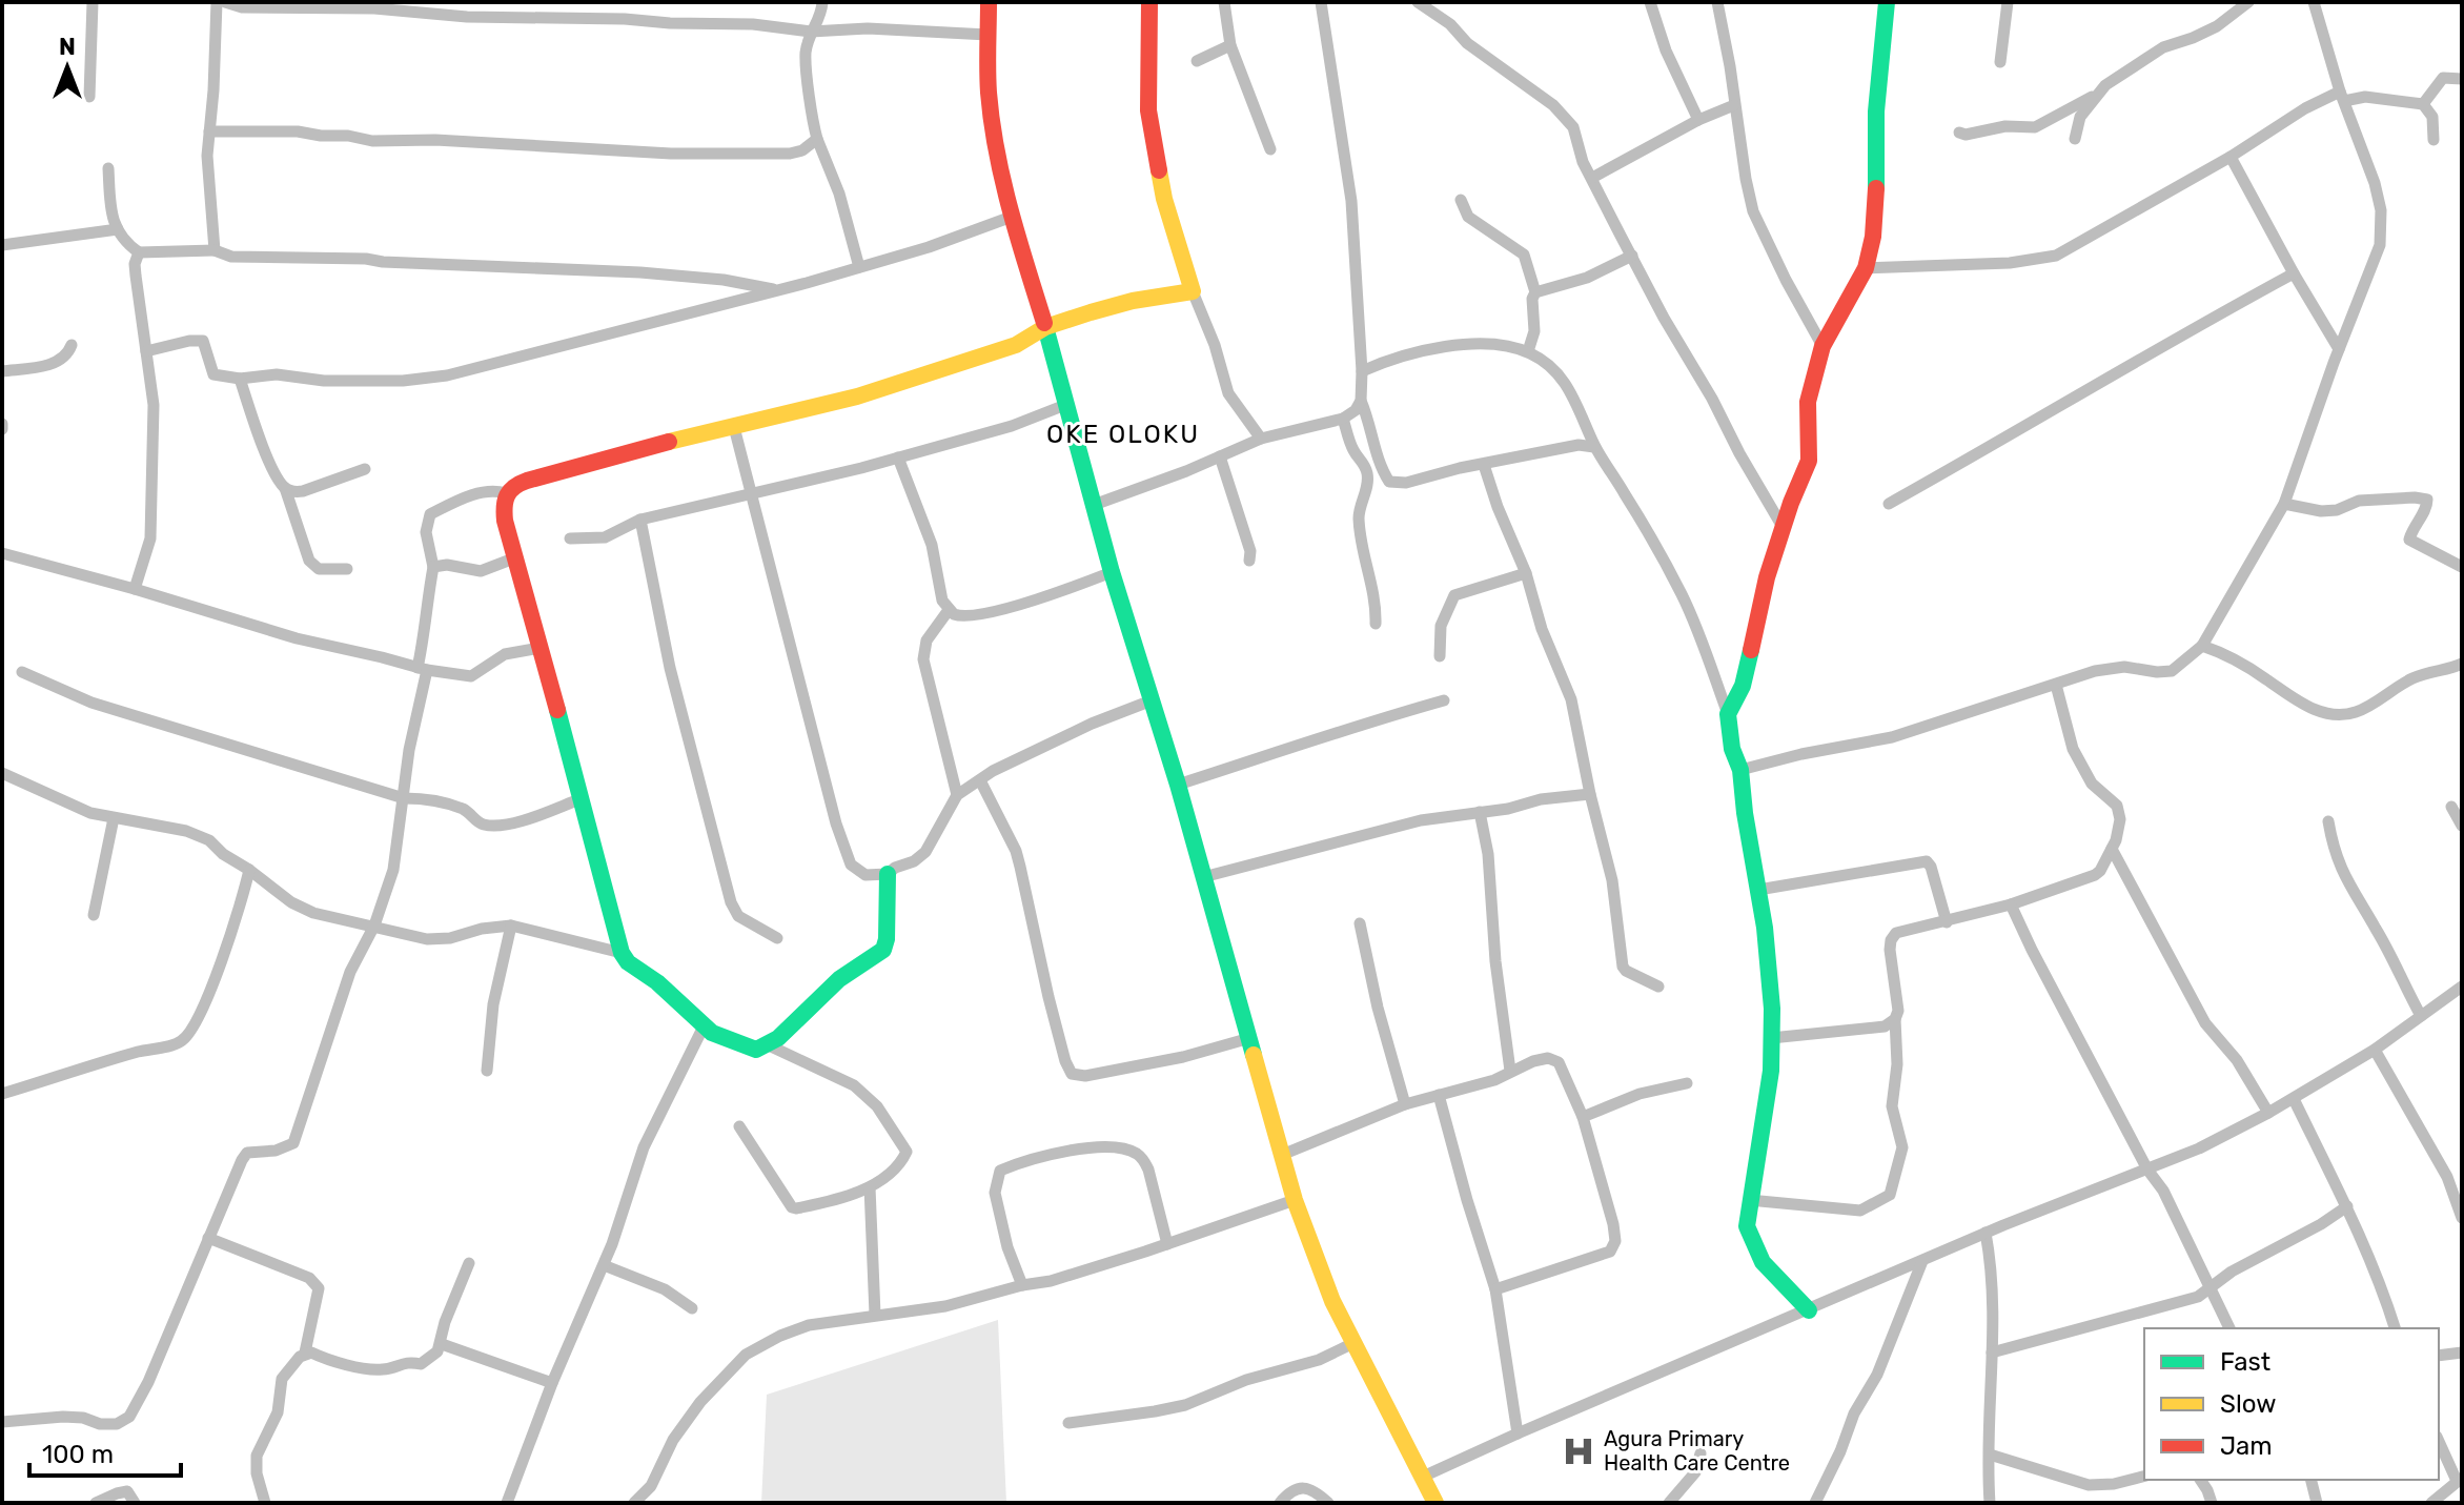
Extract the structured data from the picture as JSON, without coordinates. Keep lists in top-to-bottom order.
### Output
{
  "districts": ["OKE OLOKU"],
  "places": {
    "hospital": ["Agura Primary Health Care Centre"]
  },
  "legend": ["Fast", "Slow", "Jam"],
  "scale_bar": "100 m",
  "north": "top"
}
